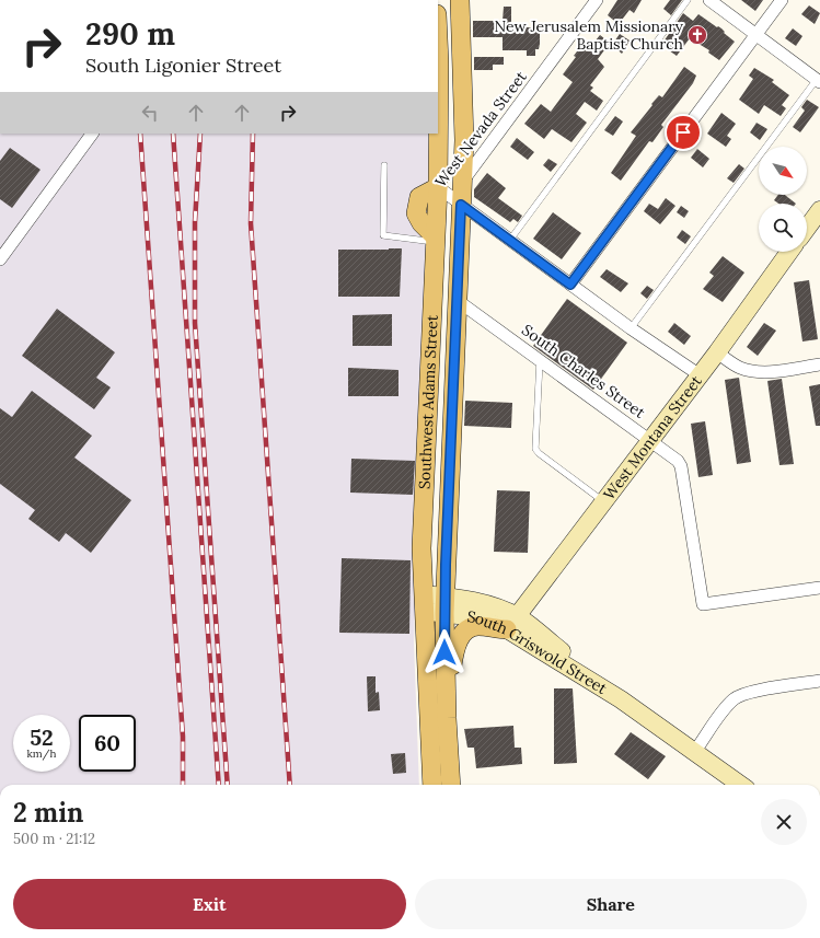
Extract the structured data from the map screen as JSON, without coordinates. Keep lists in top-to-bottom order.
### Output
{
  "streets": {
    "main road": ["Southwest Adams Street"],
    "street": [
      "West Nevada Street",
      "South Charles Street",
      "West Montana Street",
      "South Griswold Street"
    ]
  },
  "crossings": [
    ["West Nevada Street", "Southwest Adams Street"],
    ["South Charles Street", "Southwest Adams Street"],
    ["South Charles Street", "West Montana Street"],
    ["Southwest Adams Street", "South Griswold Street"],
    ["West Montana Street", "South Griswold Street"]
  ],
  "places": {
    "church": ["New Jerusalem Missionary Baptist Church"]
  },
  "north": "bottom right",
  "page": {
    "turn": ["290 m", "South Ligonier Street"],
    "speed": "52 km/h",
    "limit": "60",
    "heading": ["2 min", "500 m · 21:12"],
    "buttons": ["Exit", "Share"]
  }
}
